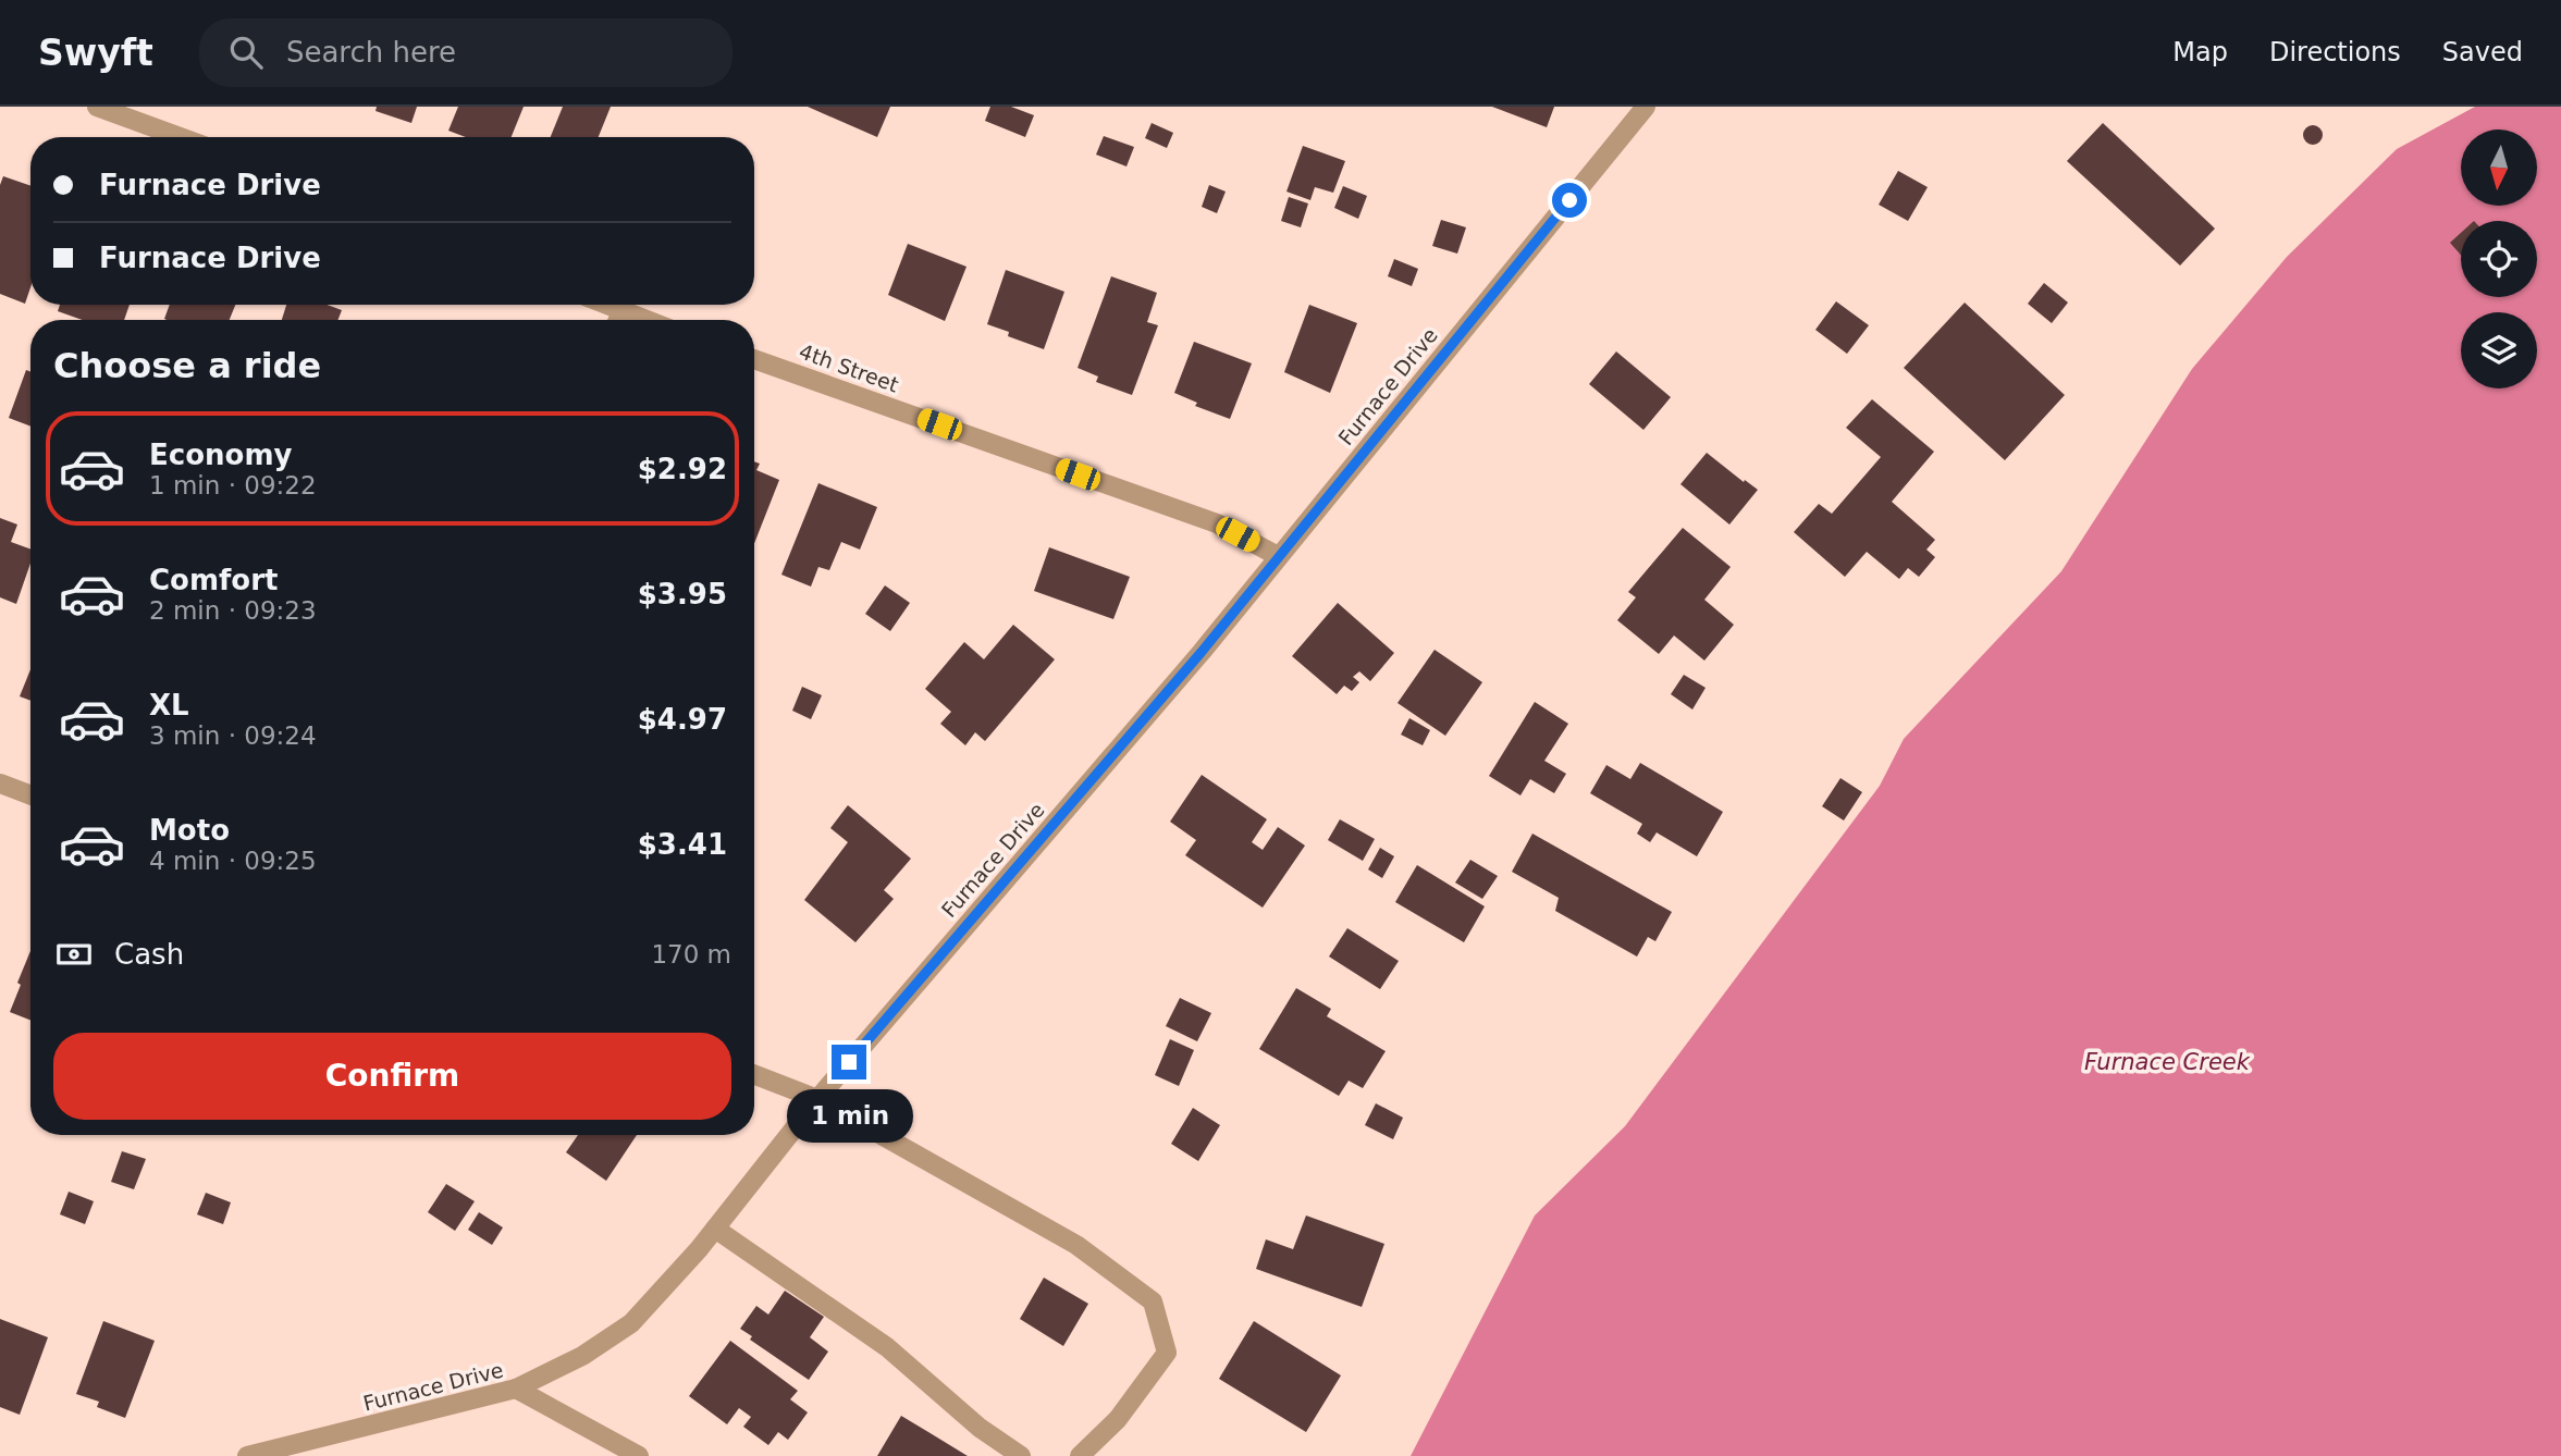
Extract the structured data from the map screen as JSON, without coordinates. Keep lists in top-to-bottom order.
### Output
{
  "streets": {
    "street": ["4th Street", "Furnace Drive"]
  },
  "crossings": [
    ["4th Street", "Furnace Drive"]
  ],
  "water": ["Furnace Creek"],
  "north": "bottom",
  "page": {
    "header": "Swyft",
    "search": "Search here",
    "nav": ["Map", "Directions", "Saved"],
    "banner": ["Furnace Drive", "Furnace Drive"],
    "heading": "Choose a ride",
    "list": [
      {
        "name": "Economy",
        "note": "1 min · 09:22",
        "value": "$2.92"
      },
      {
        "name": "Comfort",
        "note": "2 min · 09:23",
        "value": "$3.95"
      },
      {
        "name": "XL",
        "note": "3 min · 09:24",
        "value": "$4.97"
      },
      {
        "name": "Moto",
        "note": "4 min · 09:25",
        "value": "$3.41"
      }
    ],
    "pay": ["Cash", "170 m"],
    "buttons": "Confirm",
    "bubble": "1 min"
  }
}
